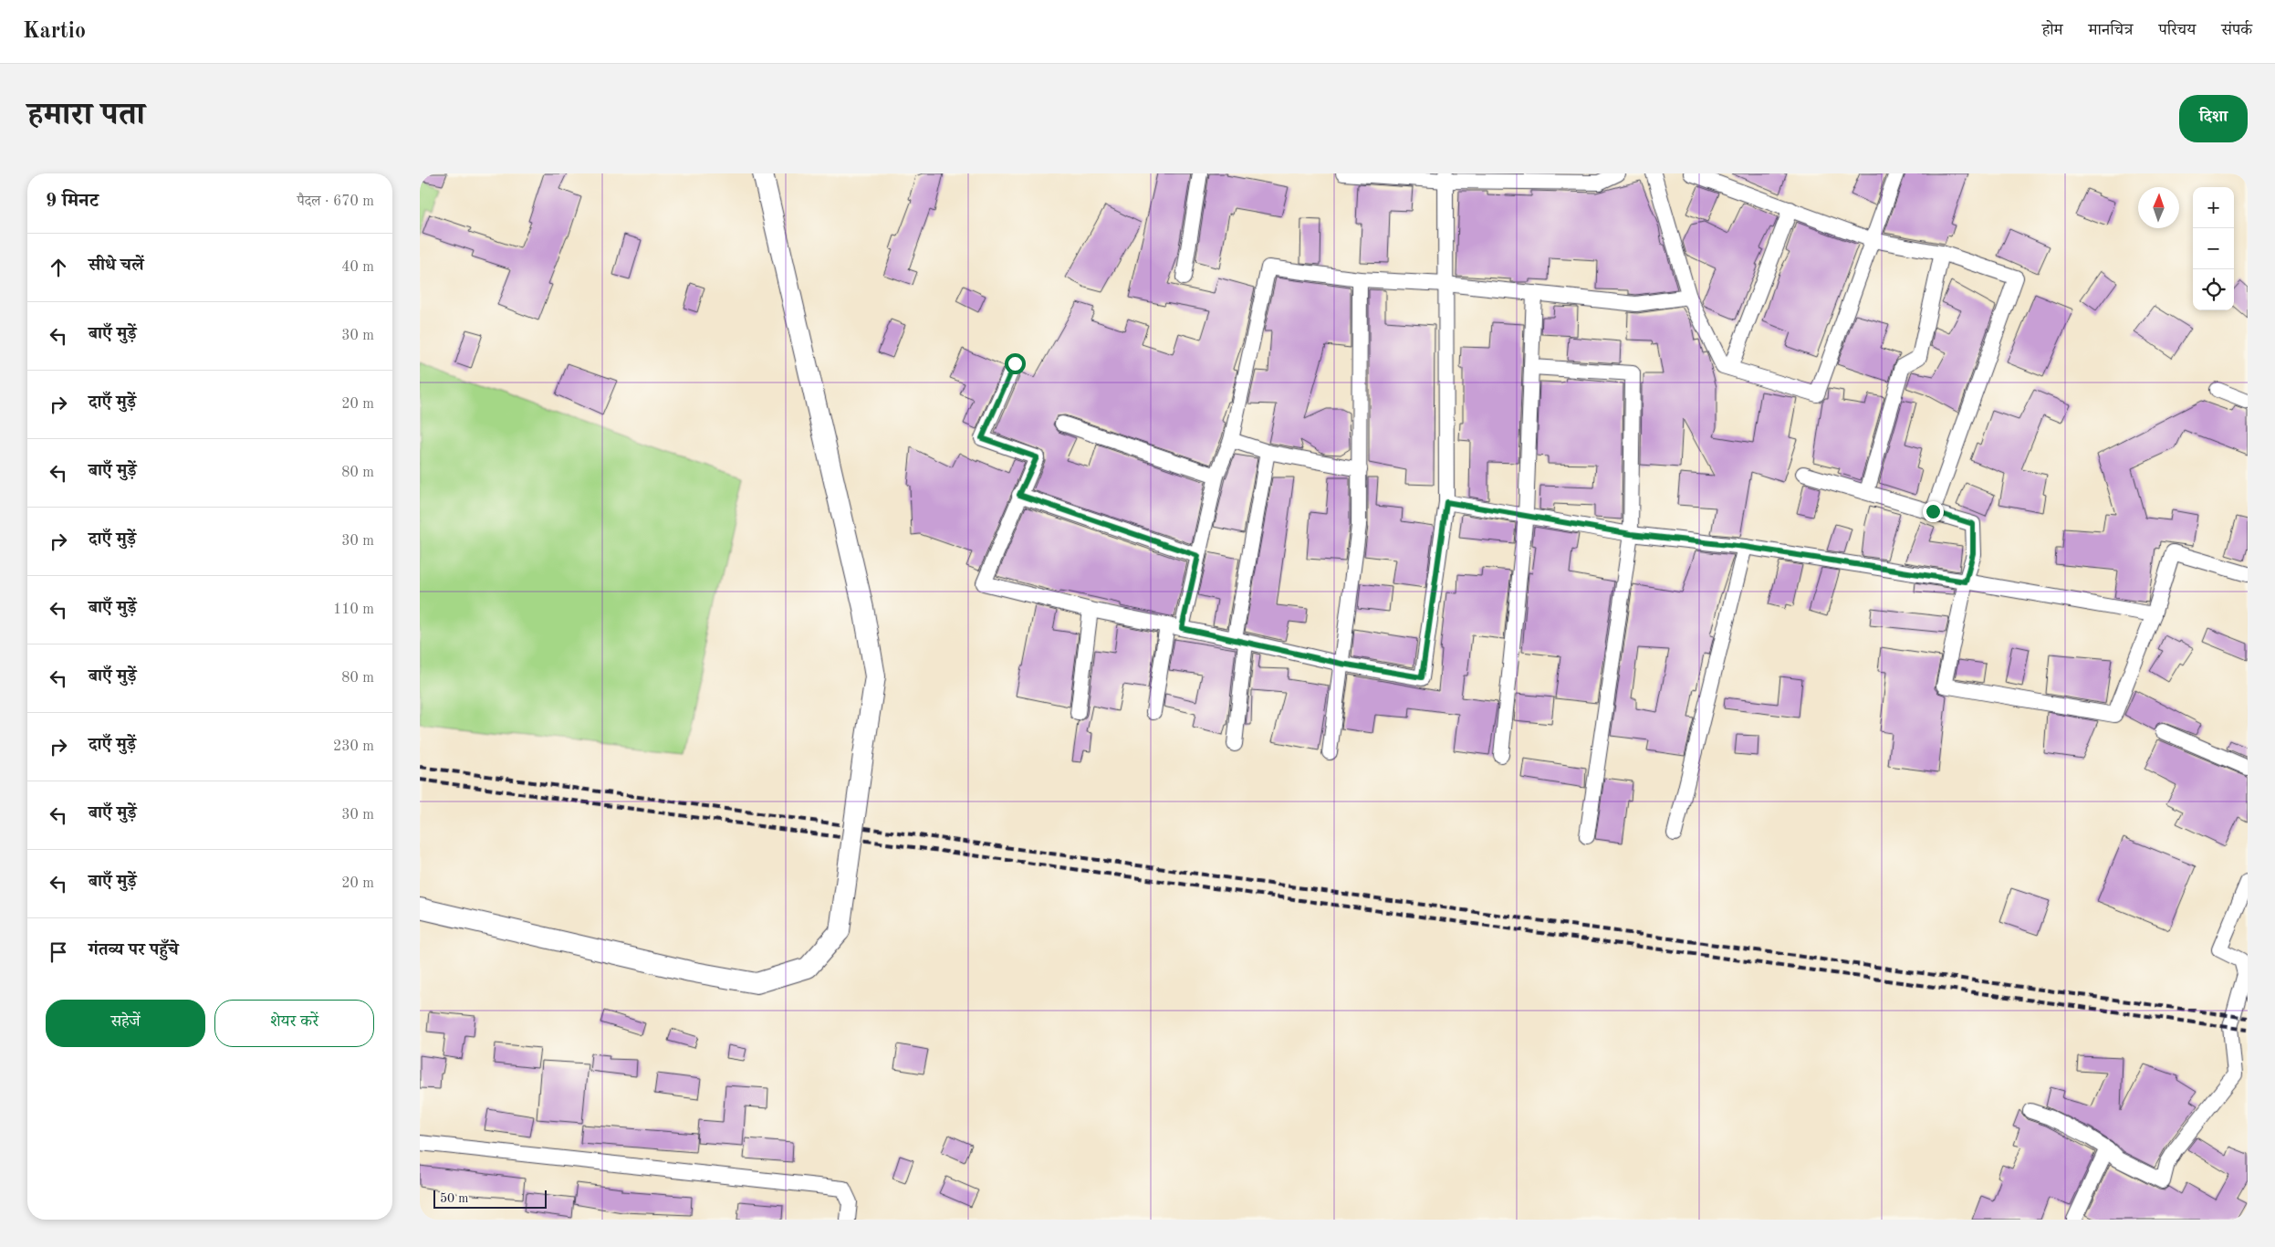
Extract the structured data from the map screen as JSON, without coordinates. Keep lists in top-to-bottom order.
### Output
{
  "scale_bar": "50 m",
  "north": "top",
  "page": {
    "header": "Kartio",
    "nav": [
      "होम",
      "मानचित्र",
      "परिचय",
      "संपर्क"
    ],
    "title": "हमारा पता",
    "buttons": [
      "दिशा",
      ["सहेजें", "शेयर करें"]
    ],
    "heading": ["9 मिनट", "पैदल · 670 m"],
    "map_buttons": ["+", "−"],
    "list": [
      ["सीधे चलें", "40 m"],
      ["बाएँ मुड़ें", "30 m"],
      ["दाएँ मुड़ें", "20 m"],
      ["बाएँ मुड़ें", "80 m"],
      ["दाएँ मुड़ें", "30 m"],
      ["बाएँ मुड़ें", "110 m"],
      ["बाएँ मुड़ें", "80 m"],
      ["दाएँ मुड़ें", "230 m"],
      ["बाएँ मुड़ें", "30 m"],
      ["बाएँ मुड़ें", "20 m"],
      "गंतव्य पर पहुँचे"
    ],
    "scale": "50 m"
  }
}
